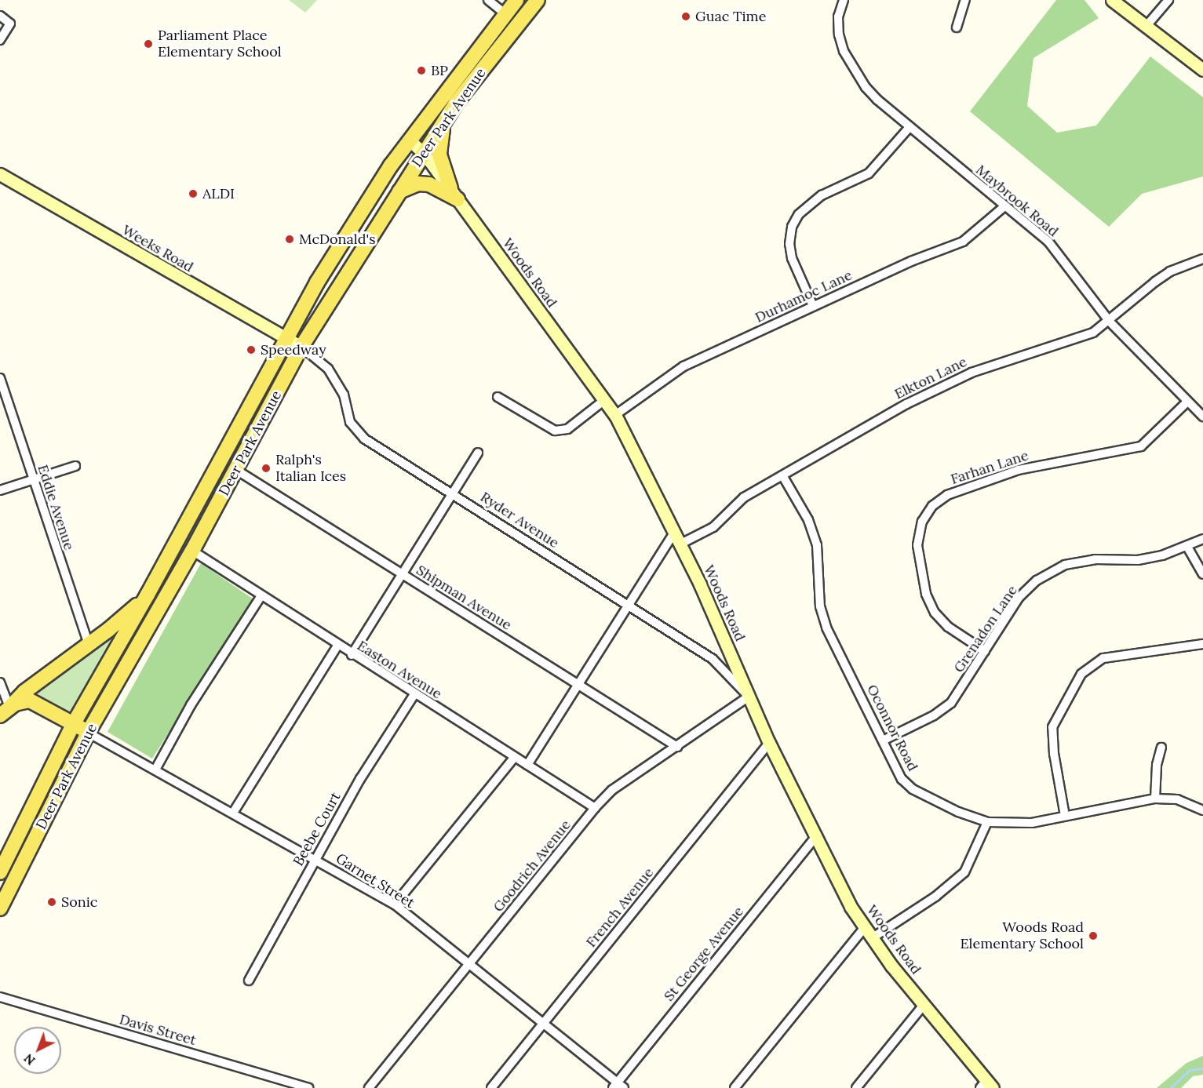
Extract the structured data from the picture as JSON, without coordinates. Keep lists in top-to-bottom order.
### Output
{
  "streets": {
    "main road": ["Deer Park Avenue"],
    "street": [
      "Maybrook Road",
      "Weeks Road",
      "Woods Road",
      "Durhamoc Lane",
      "Elkton Lane",
      "Farhan Lane",
      "Eddie Avenue",
      "Ryder Avenue",
      "Shipman Avenue",
      "Grenadon Lane",
      "Easton Avenue",
      "Oconnor Road",
      "Beebe Court",
      "Goodrich Avenue",
      "Garnet Street",
      "French Avenue",
      "St George Avenue",
      "Davis Street"
    ]
  },
  "crossings": [
    ["Deer Park Avenue", "Weeks Road"],
    ["Deer Park Avenue", "Woods Road"],
    ["Deer Park Avenue", "Ryder Avenue"],
    ["Deer Park Avenue", "Shipman Avenue"],
    ["Deer Park Avenue", "Easton Avenue"],
    ["Deer Park Avenue", "Garnet Street"],
    ["Maybrook Road", "Durhamoc Lane"],
    ["Maybrook Road", "Elkton Lane"],
    ["Maybrook Road", "Farhan Lane"],
    ["Weeks Road", "Ryder Avenue"],
    ["Woods Road", "Durhamoc Lane"],
    ["Woods Road", "Elkton Lane"],
    ["Woods Road", "Ryder Avenue"],
    ["Woods Road", "Goodrich Avenue"],
    ["Woods Road", "French Avenue"],
    ["Woods Road", "St George Avenue"],
    ["Elkton Lane", "Oconnor Road"],
    ["Farhan Lane", "Grenadon Lane"],
    ["Ryder Avenue", "Goodrich Avenue"],
    ["Shipman Avenue", "Goodrich Avenue"],
    ["Grenadon Lane", "Oconnor Road"],
    ["Easton Avenue", "Beebe Court"],
    ["Easton Avenue", "Goodrich Avenue"],
    ["Beebe Court", "Garnet Street"],
    ["Goodrich Avenue", "Garnet Street"],
    ["Garnet Street", "French Avenue"],
    ["Garnet Street", "St George Avenue"]
  ],
  "places": [
    "Guac Time",
    "Parliament Place Elementary School",
    "BP",
    "ALDI",
    "McDonald's",
    "Speedway",
    "Ralph's Italian Ices",
    "Sonic",
    "Woods Road Elementary School"
  ],
  "north": "bottom left"
}
